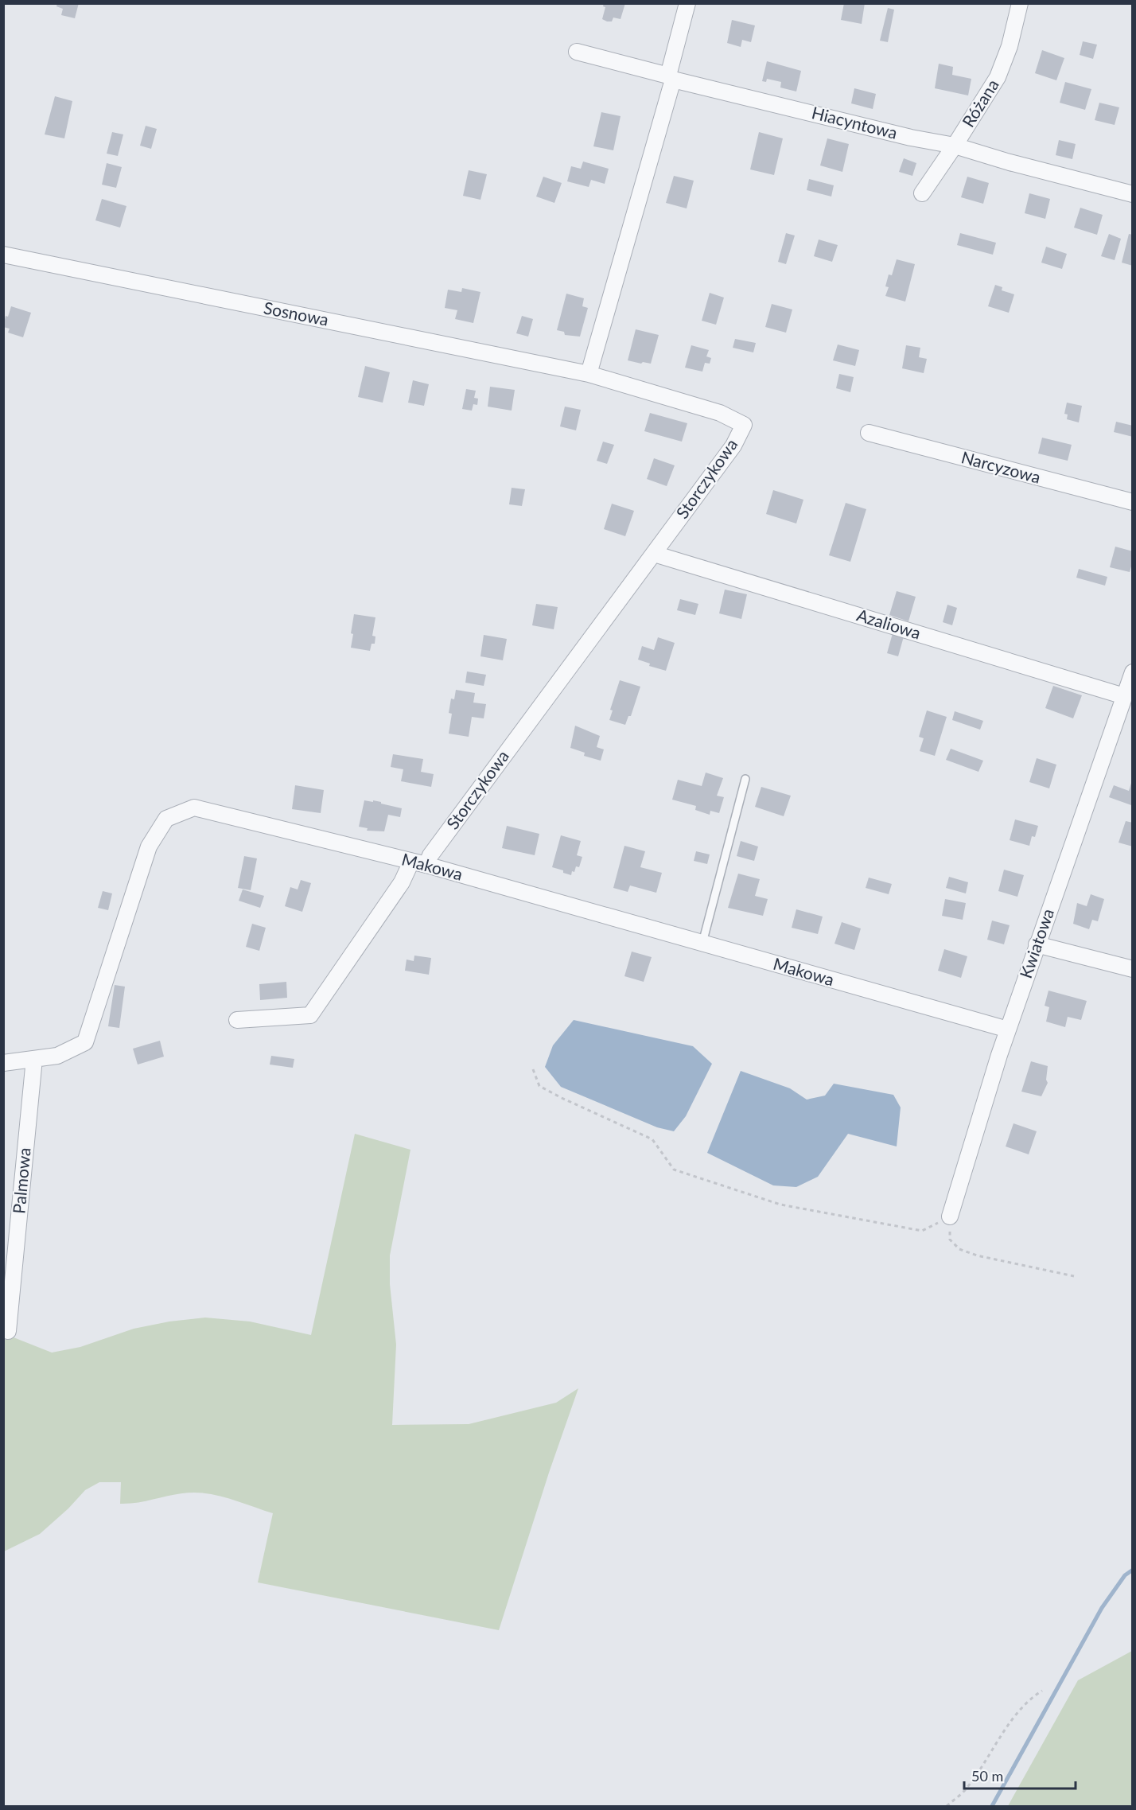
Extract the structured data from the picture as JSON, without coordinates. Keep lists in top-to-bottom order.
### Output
{
  "streets": {
    "street": [
      "Różana",
      "Hiacyntowa",
      "Sosnowa",
      "Narcyzowa",
      "Storczykowa",
      "Azaliowa",
      "Makowa",
      "Kwiatowa",
      "Palmowa"
    ]
  },
  "crossings": [
    ["Różana", "Hiacyntowa"],
    ["Sosnowa", "Storczykowa"],
    ["Storczykowa", "Azaliowa"],
    ["Storczykowa", "Makowa"],
    ["Azaliowa", "Kwiatowa"],
    ["Makowa", "Kwiatowa"],
    ["Makowa", "Palmowa"]
  ],
  "scale_bar": "50 m"
}
